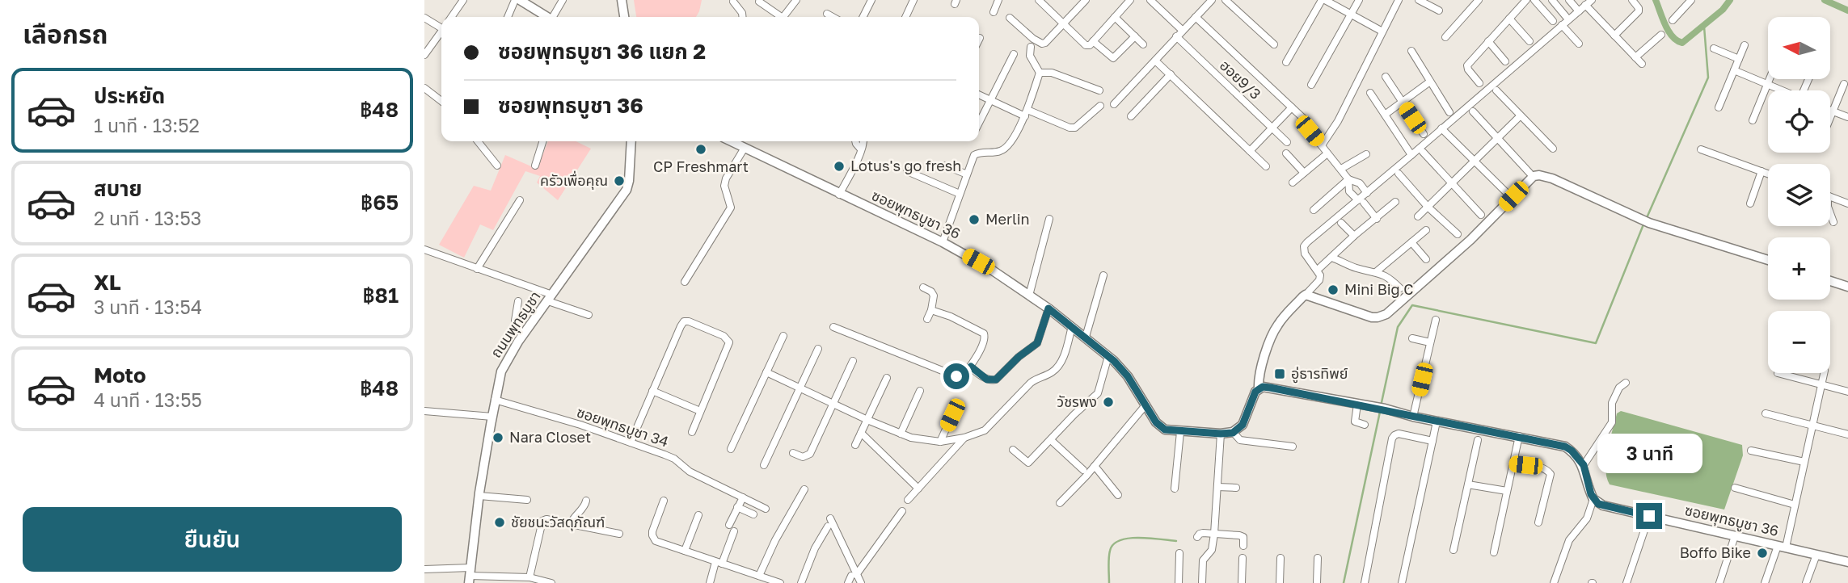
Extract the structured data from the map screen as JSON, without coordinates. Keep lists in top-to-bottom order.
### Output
{
  "streets": {
    "street": [
      "ฮอย9/3",
      "ซอยพุทธบูชา 36",
      "ถนนพุทธบูชา",
      "ซอยพุทธบูชา 34"
    ]
  },
  "crossings": [
    ["ถนนพุทธบูชา", "ซอยพุทธบูชา 34"]
  ],
  "places": {
    "other": [
      "CP Freshmart",
      "Lotus's go fresh",
      "ครัวเพื่อคุณ",
      "Merlin",
      "Mini Big C",
      "วัชรพง",
      "Nara Closet",
      "ชัยชนะวัสดุภัณฑ์",
      "Boffo Bike"
    ],
    "transit": ["อู่ธารทิพย์"]
  },
  "north": "left",
  "page": {
    "heading": "เลือกรถ",
    "map_buttons": ["+", "−"],
    "banner": ["ซอยพุทธบูชา 36 แยก 2", "ซอยพุทธบูชา 36"],
    "list": [
      {
        "name": "ประหยัด",
        "note": "1 นาที · 13:52",
        "value": "฿48"
      },
      {
        "name": "สบาย",
        "note": "2 นาที · 13:53",
        "value": "฿65"
      },
      {
        "name": "XL",
        "note": "3 นาที · 13:54",
        "value": "฿81"
      },
      {
        "name": "Moto",
        "note": "4 นาที · 13:55",
        "value": "฿48"
      }
    ],
    "bubble": "3 นาที",
    "buttons": "ยืนยัน"
  }
}
